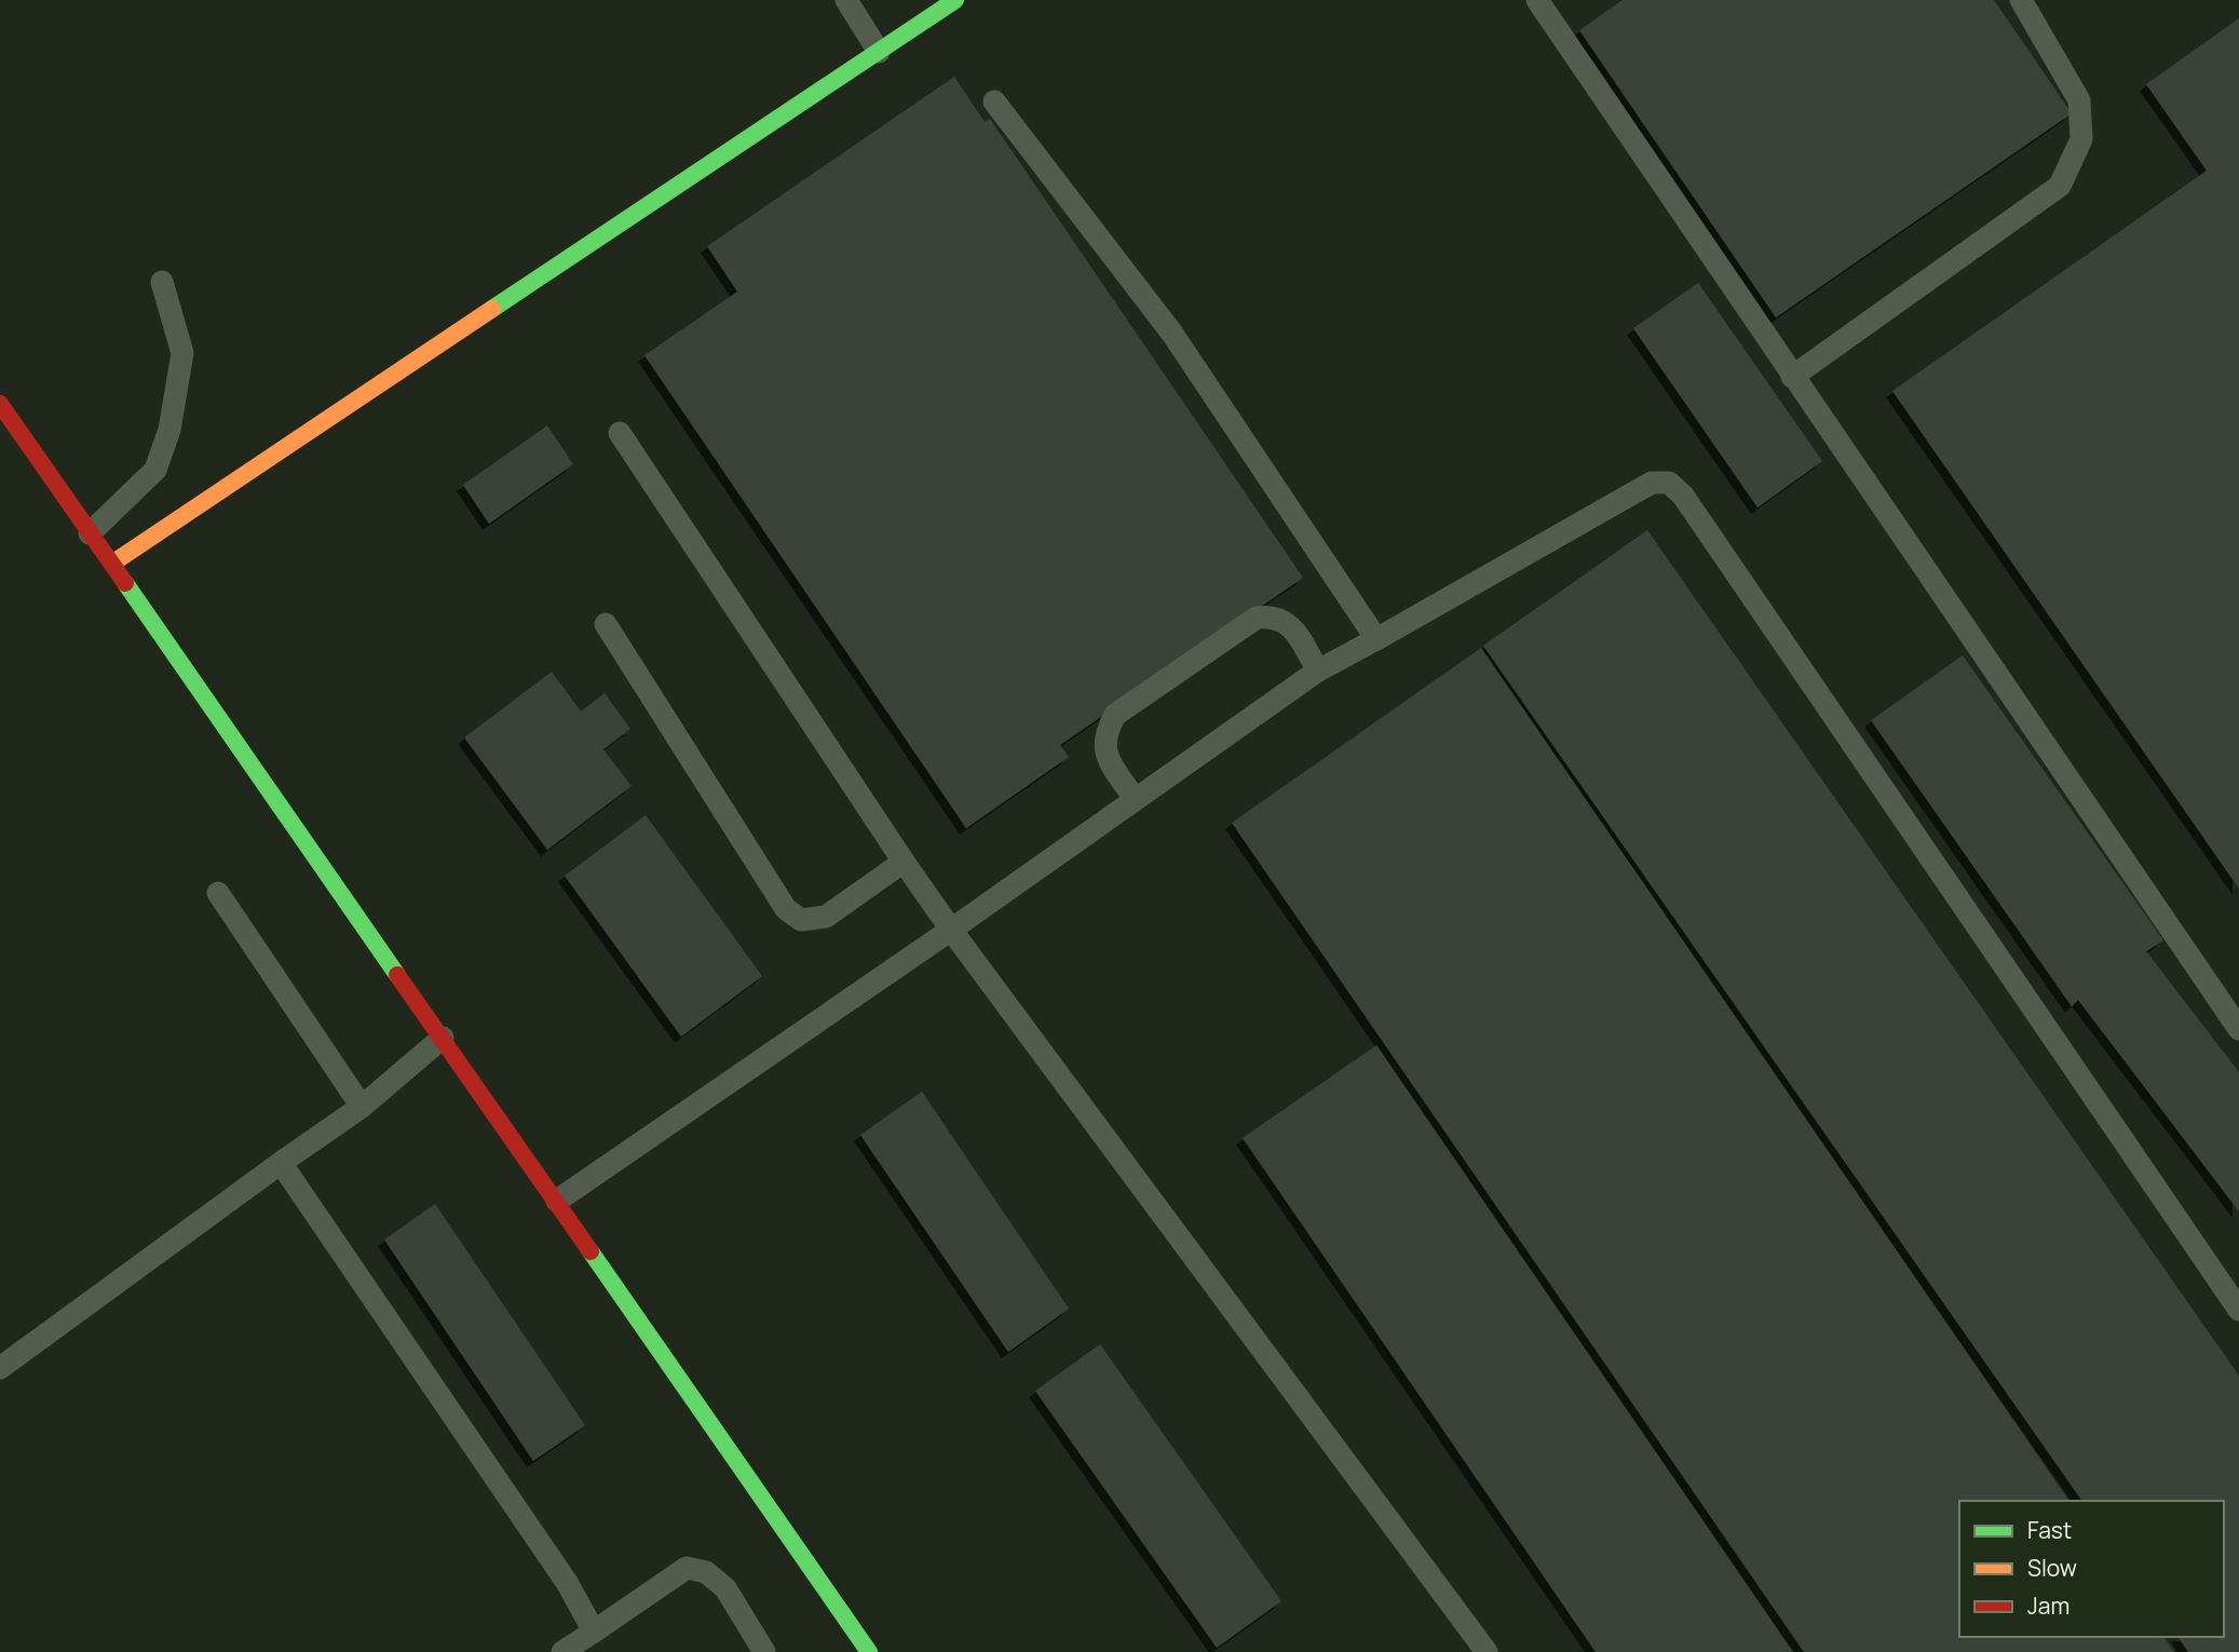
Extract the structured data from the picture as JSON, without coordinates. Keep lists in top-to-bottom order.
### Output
{
  "legend": ["Fast", "Slow", "Jam"]
}
